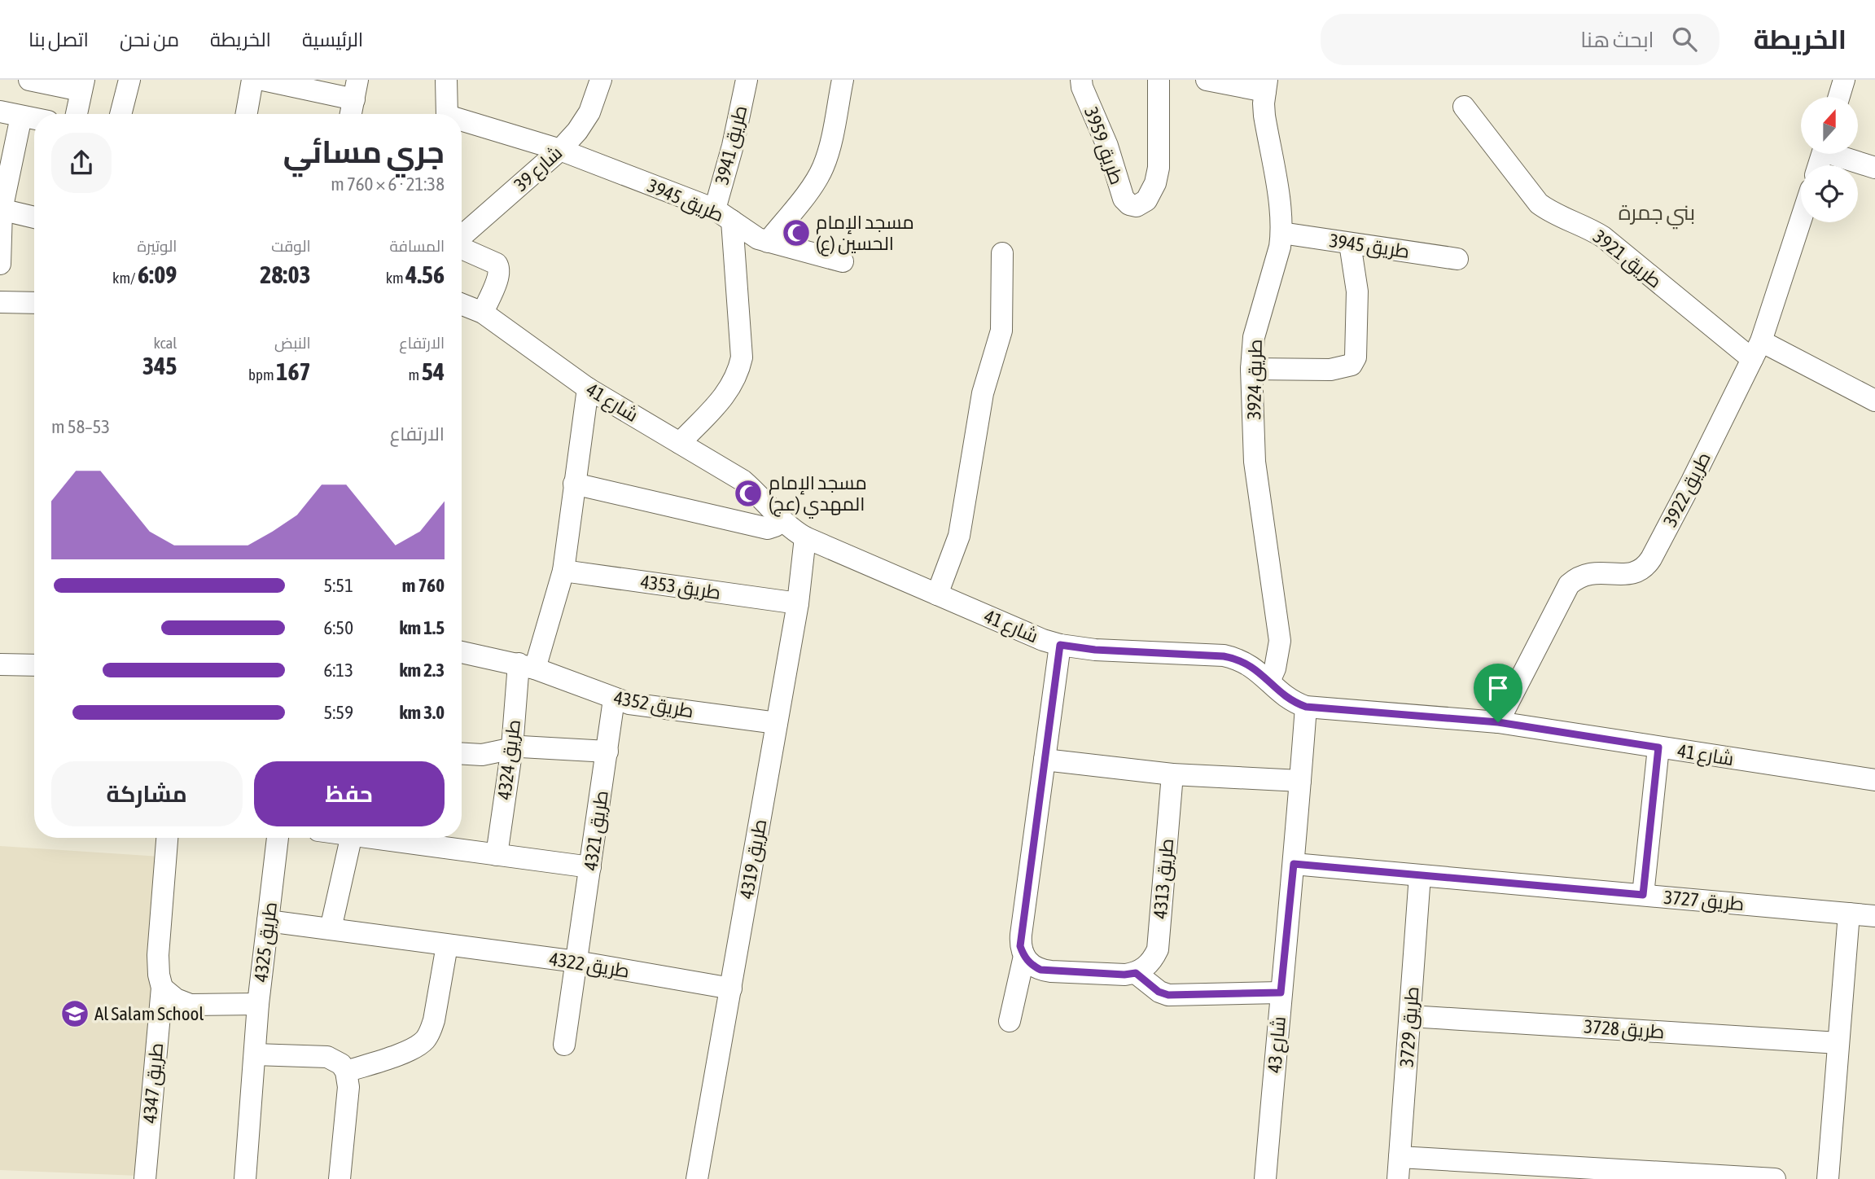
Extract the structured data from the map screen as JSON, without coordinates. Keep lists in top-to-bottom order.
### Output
{
  "streets": {
    "street": [
      "طريق 3941",
      "طريق 3959",
      "شارع 39",
      "طريق 3945",
      "طريق 3921",
      "طريق 3924",
      "شارع 41",
      "طريق 3922",
      "طريق 4353",
      "طريق 4352",
      "طريق 4324",
      "طريق 4321",
      "طريق 4319",
      "طريق 4313",
      "طريق 3727",
      "طريق 4325",
      "طريق 4322",
      "طريق 3729",
      "طريق 3728",
      "شارع 43",
      "طريق 4347"
    ]
  },
  "crossings": [
    ["طريق 3941", "طريق 3945"],
    ["طريق 3941", "شارع 41"],
    ["شارع 39", "طريق 3945"],
    ["شارع 39", "شارع 41"],
    ["طريق 3945", "طريق 3924"],
    ["طريق 3921", "طريق 3922"],
    ["طريق 3924", "شارع 41"],
    ["شارع 41", "طريق 3922"],
    ["شارع 41", "طريق 4319"],
    ["شارع 41", "شارع 43"],
    ["طريق 4353", "طريق 4319"],
    ["طريق 4352", "طريق 4324"],
    ["طريق 4352", "طريق 4321"],
    ["طريق 4352", "طريق 4319"],
    ["طريق 4321", "طريق 4322"],
    ["طريق 4319", "طريق 4322"],
    ["طريق 3727", "طريق 3729"],
    ["طريق 3727", "شارع 43"],
    ["طريق 4325", "طريق 4322"],
    ["طريق 3729", "طريق 3728"]
  ],
  "districts": ["بني جمرة"],
  "places": {
    "mosque": ["مسجد الإمام الحسين (ع)", "مسجد الإمام المهدي (عج)"],
    "school or university": ["Al Salam School"]
  },
  "north": "top",
  "page": {
    "header": "الخريطة",
    "search": "ابحث هنا",
    "nav": [
      "الرئيسية",
      "الخريطة",
      "من نحن",
      "اتصل بنا"
    ],
    "heading": ["جري مسائي", "21:38 · 6 × 760 m"],
    "stats": [
      ["المسافة", "4.56 km"],
      ["الوقت", "28:03"],
      ["الوتيرة", "6:09 /km"],
      ["الارتفاع", "54 m"],
      ["النبض", "167 bpm"],
      ["kcal", "345"]
    ],
    "chart": ["الارتفاع", "53–58 m"],
    "list": [
      {
        "name": "760 m",
        "note": "5:51"
      },
      {
        "name": "1.5 km",
        "note": "6:50"
      },
      {
        "name": "2.3 km",
        "note": "6:13"
      },
      {
        "name": "3.0 km",
        "note": "5:59"
      }
    ],
    "buttons": ["حفظ", "مشاركة"]
  }
}
